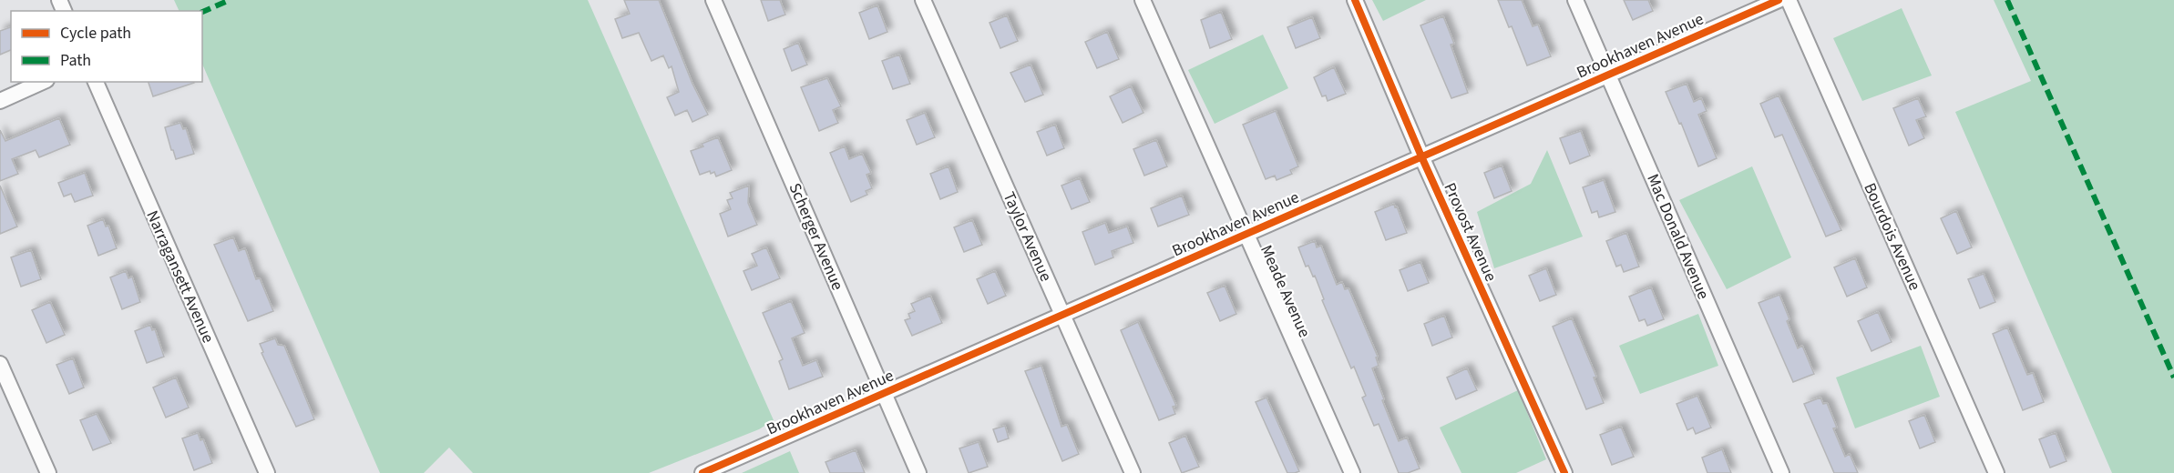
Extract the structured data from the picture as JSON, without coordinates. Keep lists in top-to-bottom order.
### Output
{
  "streets": {
    "street": [
      "Brookhaven Avenue",
      "Provost Avenue",
      "Scherger Avenue",
      "Taylor Avenue",
      "Mac Donald Avenue",
      "Bourdois Avenue",
      "Narragansett Avenue",
      "Meade Avenue"
    ]
  },
  "crossings": [
    ["Brookhaven Avenue", "Provost Avenue"],
    ["Brookhaven Avenue", "Scherger Avenue"],
    ["Brookhaven Avenue", "Taylor Avenue"],
    ["Brookhaven Avenue", "Mac Donald Avenue"],
    ["Brookhaven Avenue", "Meade Avenue"]
  ],
  "legend": ["Cycle path", "Path"]
}
